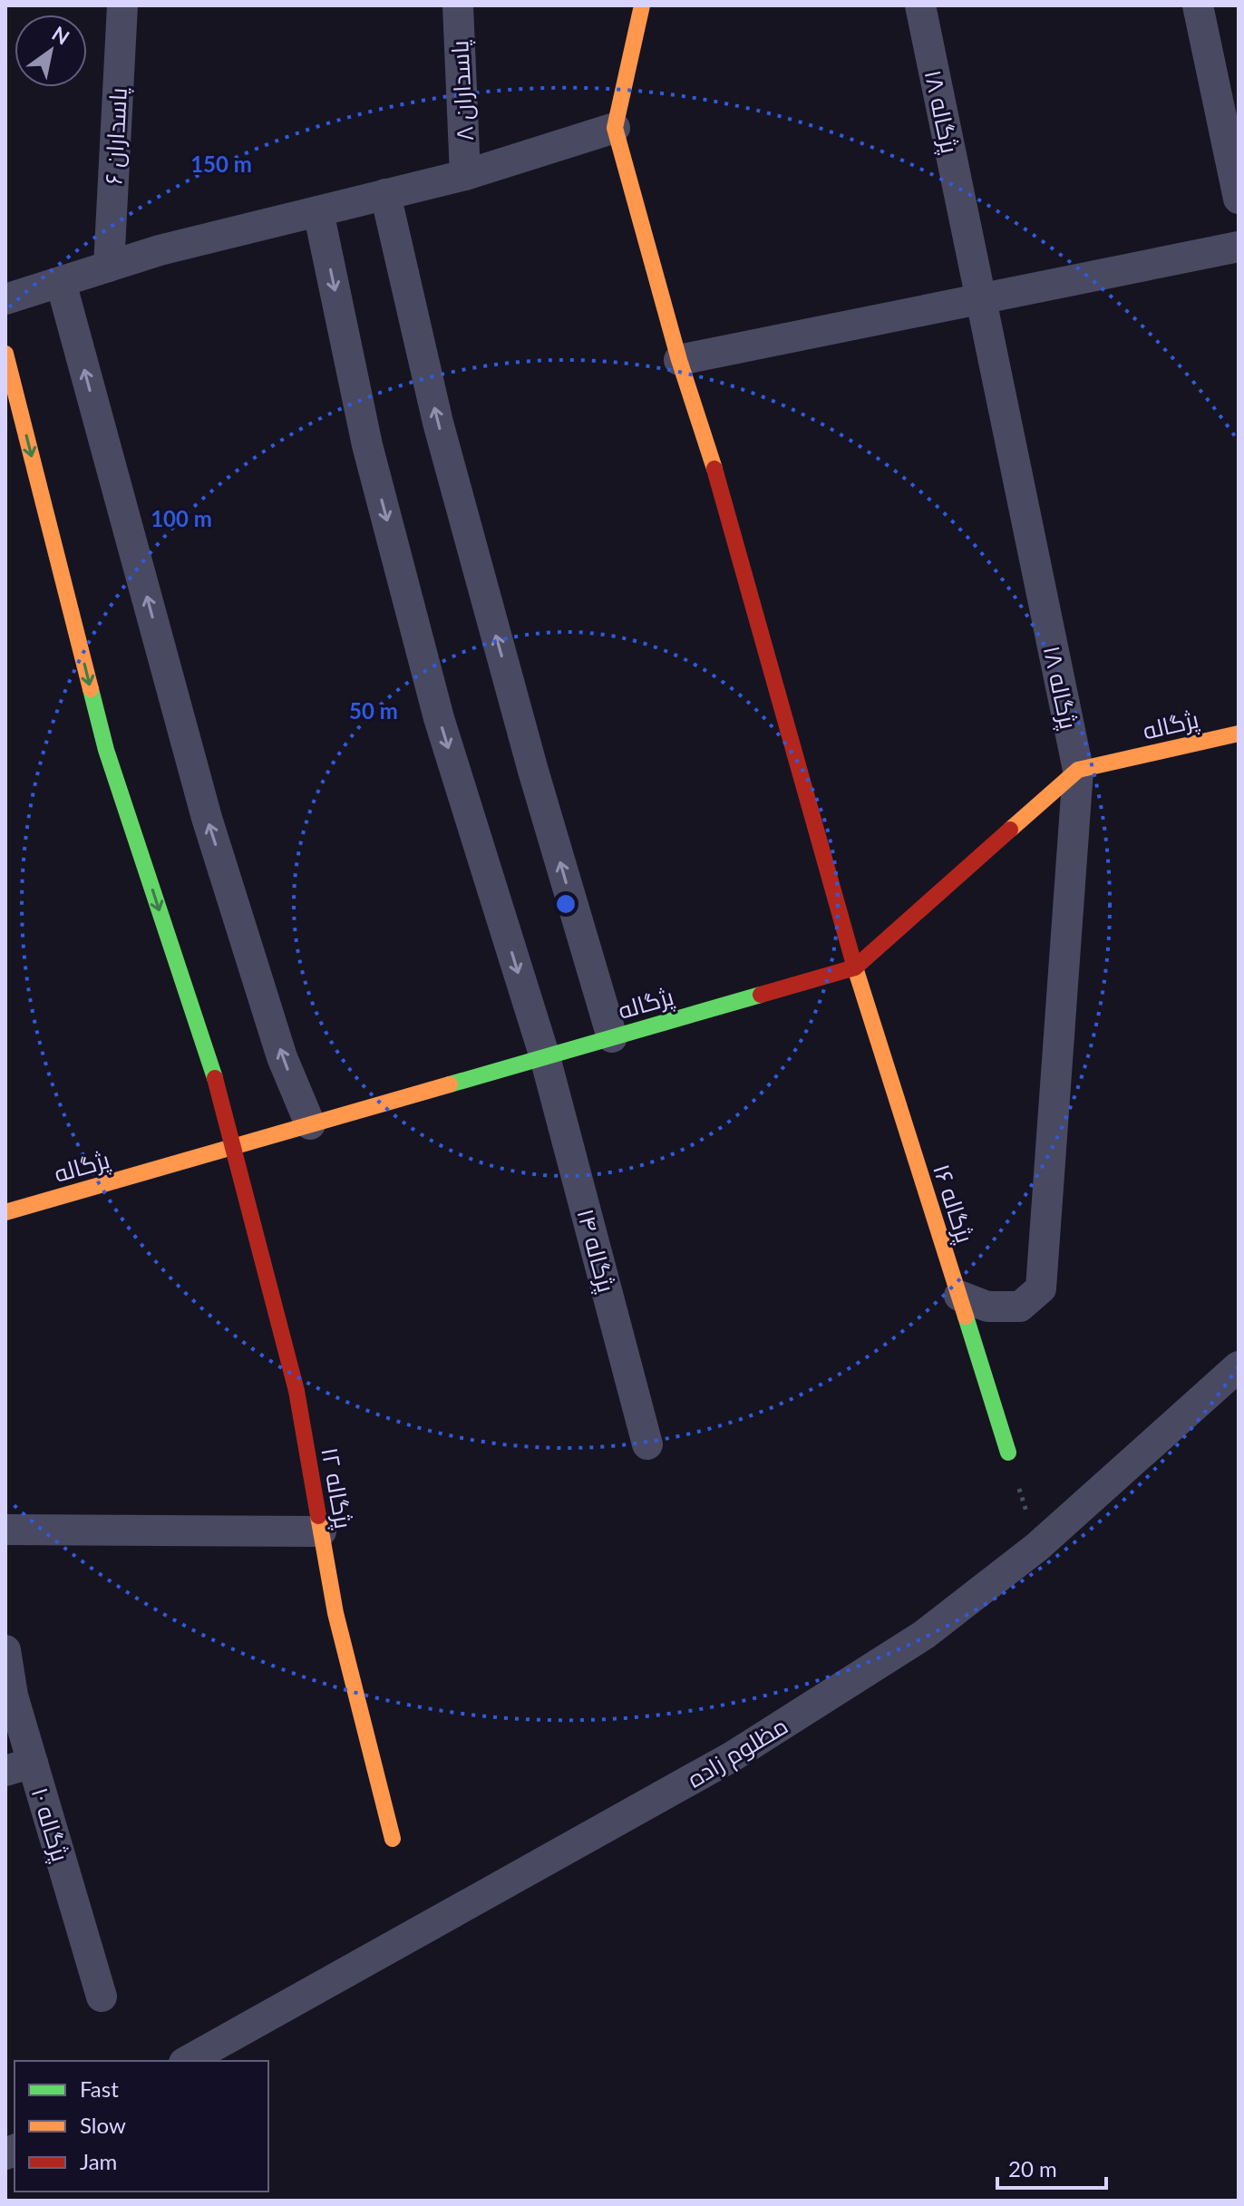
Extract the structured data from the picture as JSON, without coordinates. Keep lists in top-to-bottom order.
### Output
{
  "streets": {
    "street": [
      "پاسداران ۸",
      "پژگاله ۱۸",
      "پاسداران ۶",
      "پژگاله",
      "پژگاله ۱۶",
      "پژگاله ۱۴",
      "پژگاله ۱۲",
      "مظلوم زاده",
      "پژگاله ۱۰"
    ]
  },
  "crossings": [
    ["پژگاله ۱۸", "پژگاله"],
    ["پژگاله ۱۸", "پژگاله ۱۶"],
    ["پژگاله", "پژگاله ۱۶"],
    ["پژگاله", "پژگاله ۱۴"],
    ["پژگاله", "پژگاله ۱۲"]
  ],
  "legend": ["Fast", "Slow", "Jam"],
  "scale_bar": "20 m",
  "north": "top right",
  "rings": ["150 m", "100 m", "50 m"]
}
